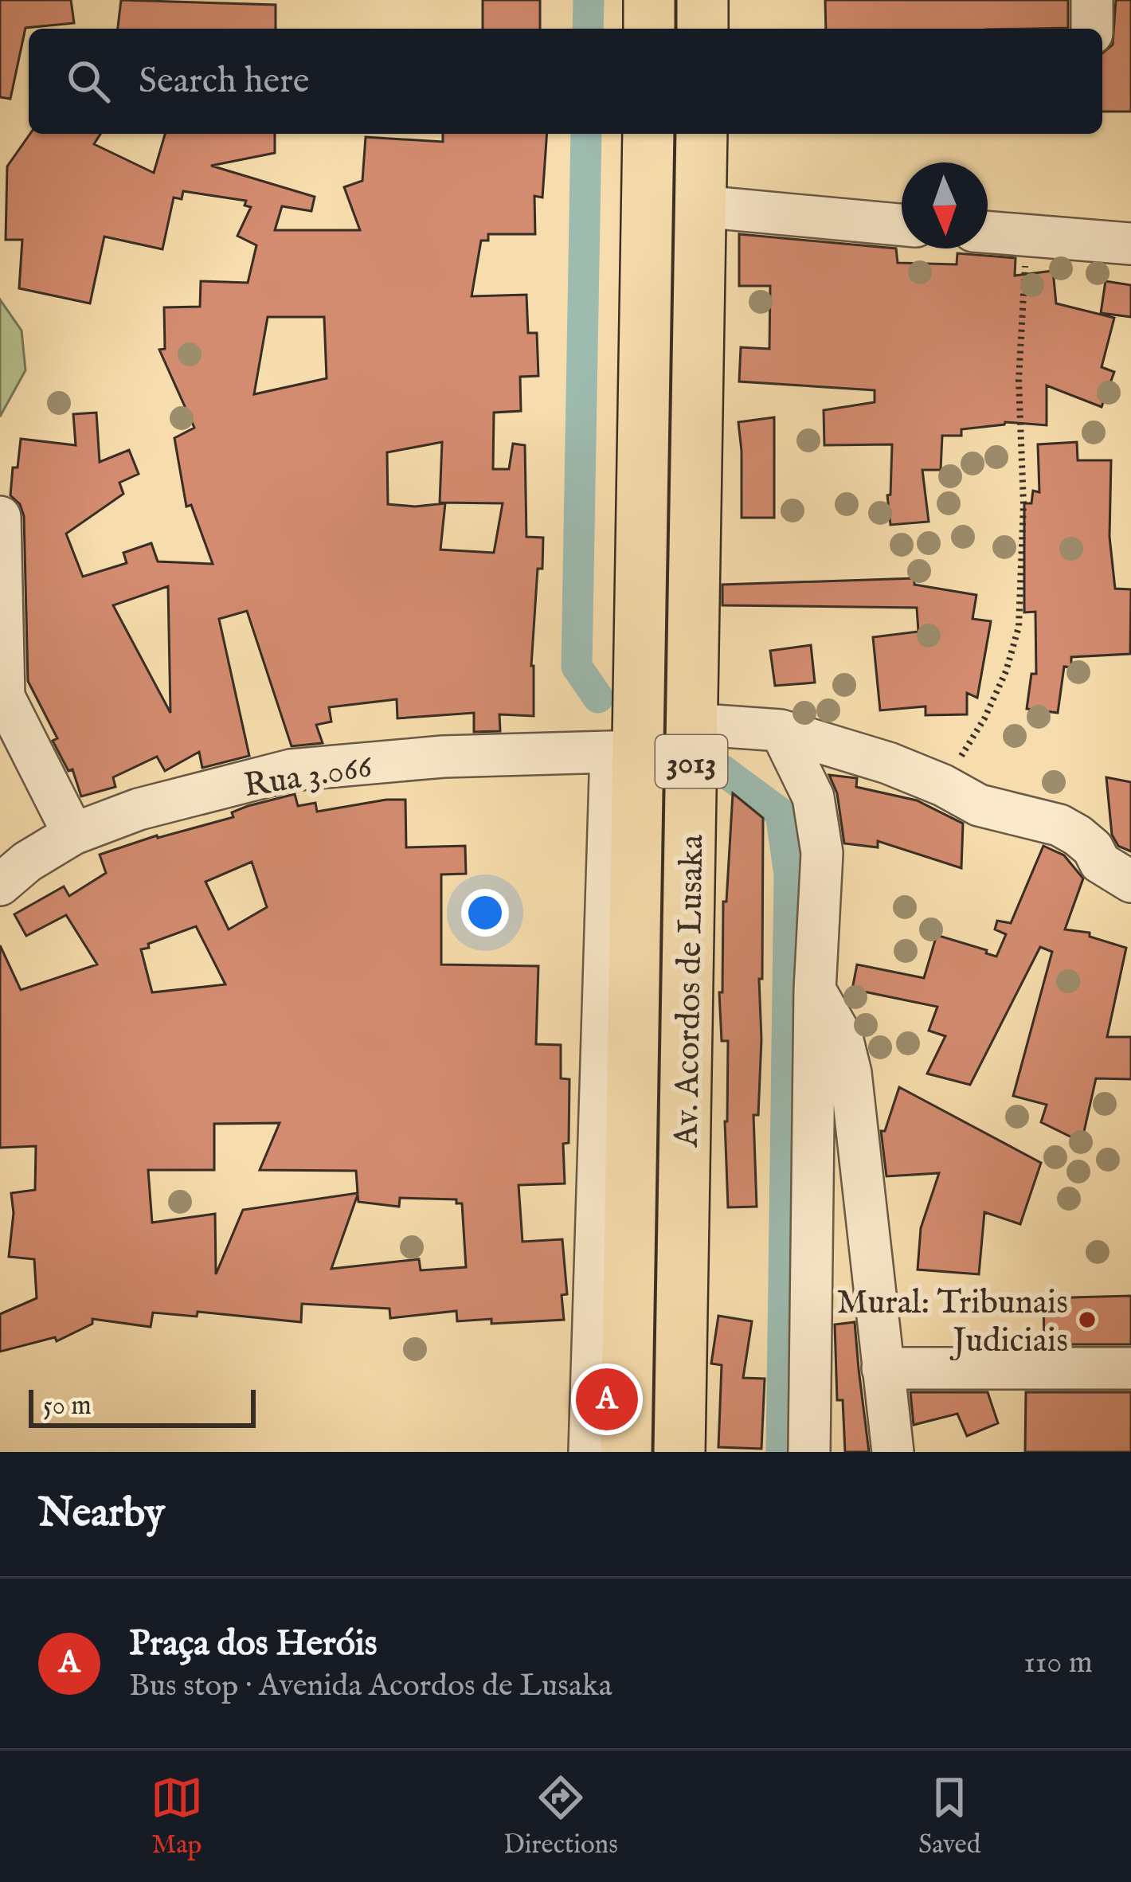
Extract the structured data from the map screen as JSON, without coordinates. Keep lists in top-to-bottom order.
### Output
{
  "streets": {
    "main road": ["3013", "Av. Acordos de Lusaka"],
    "street": ["Rua 3.066"]
  },
  "crossings": [
    ["Rua 3.066", "Av. Acordos de Lusaka"]
  ],
  "places": ["Mural: Tribunais Judiciais"],
  "scale_bar": "50 m",
  "north": "bottom",
  "page": {
    "search": "Search here",
    "pins": "A",
    "scale": "50 m",
    "heading": "Nearby",
    "list": [
      {
        "mark": "A",
        "name": "Praça dos Heróis",
        "note": "Bus stop · Avenida Acordos de Lusaka",
        "value": "110 m"
      }
    ],
    "nav": ["Map", "Directions", "Saved"]
  }
}
